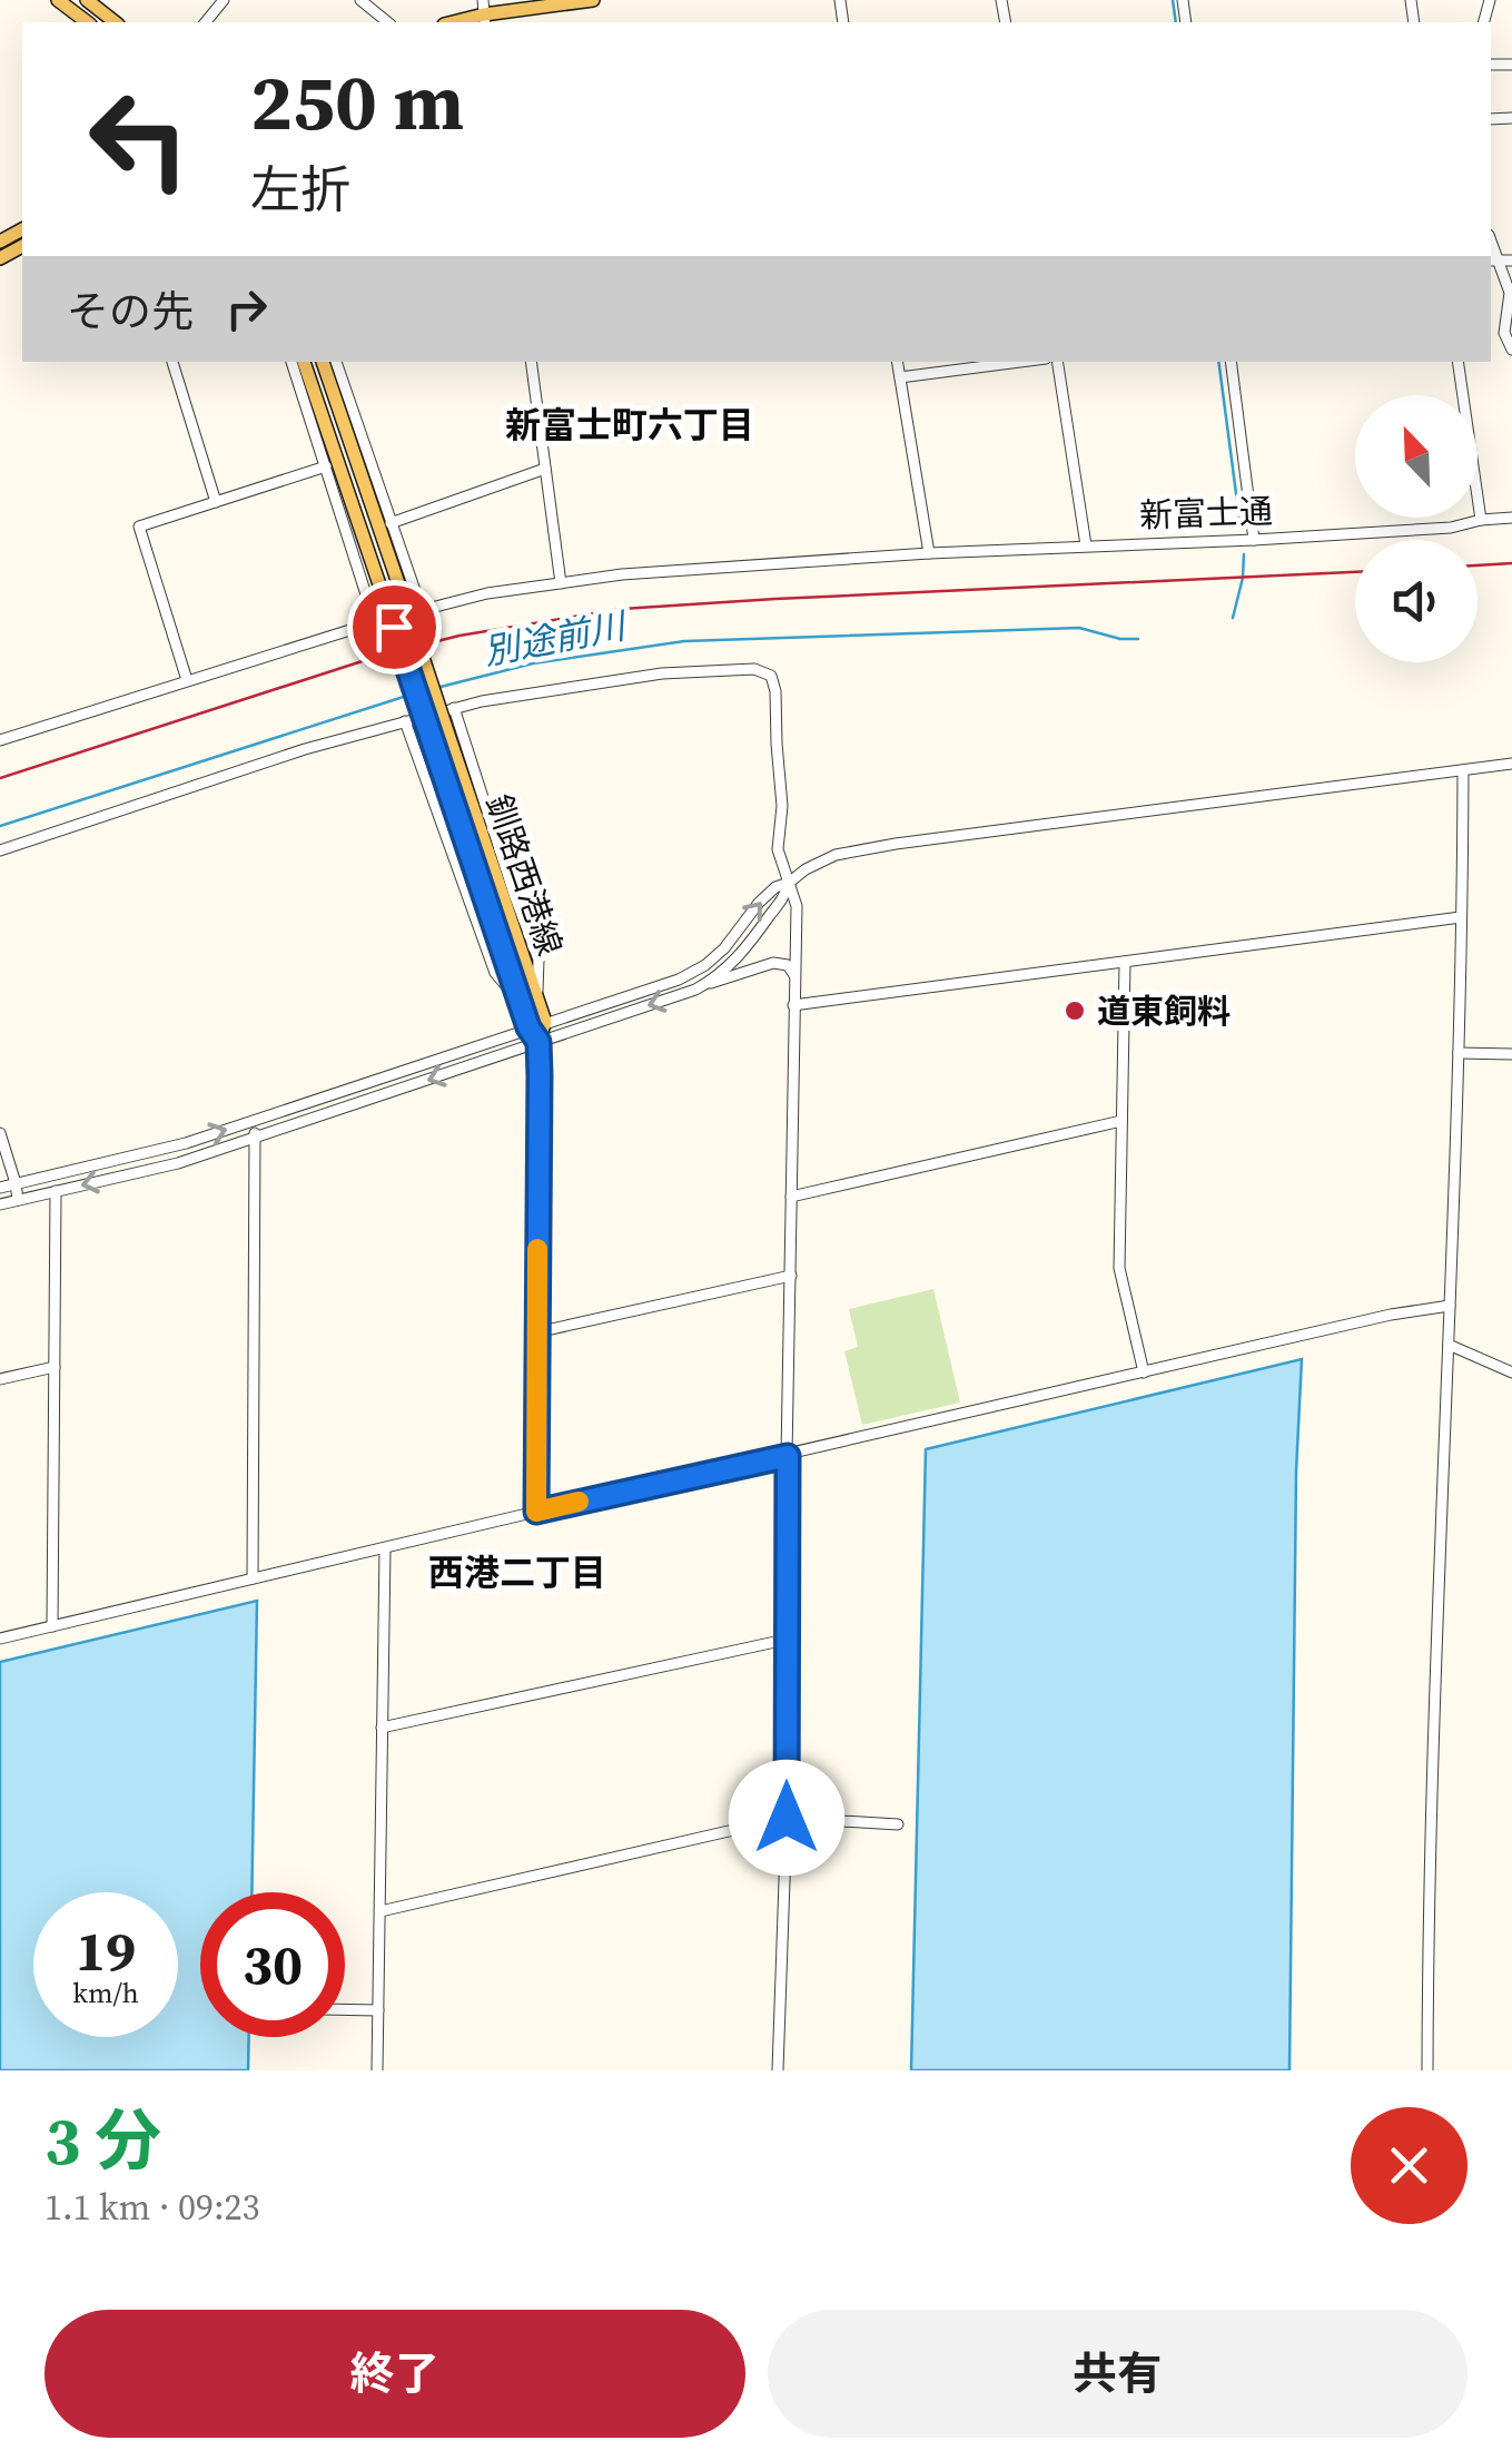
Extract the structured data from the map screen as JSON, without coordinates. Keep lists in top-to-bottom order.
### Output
{
  "streets": {
    "main road": ["釧路西港線"],
    "street": ["新富士通"]
  },
  "districts": ["新富士町六丁目", "西港二丁目"],
  "water": ["別途前川"],
  "places": ["道東飼料"],
  "north": "top left",
  "page": {
    "turn": ["250 m", "左折"],
    "then": "その先",
    "speed": "19 km/h",
    "limit": "30",
    "heading": ["3 分", "1.1 km · 09:23"],
    "buttons": ["終了", "共有"]
  }
}
